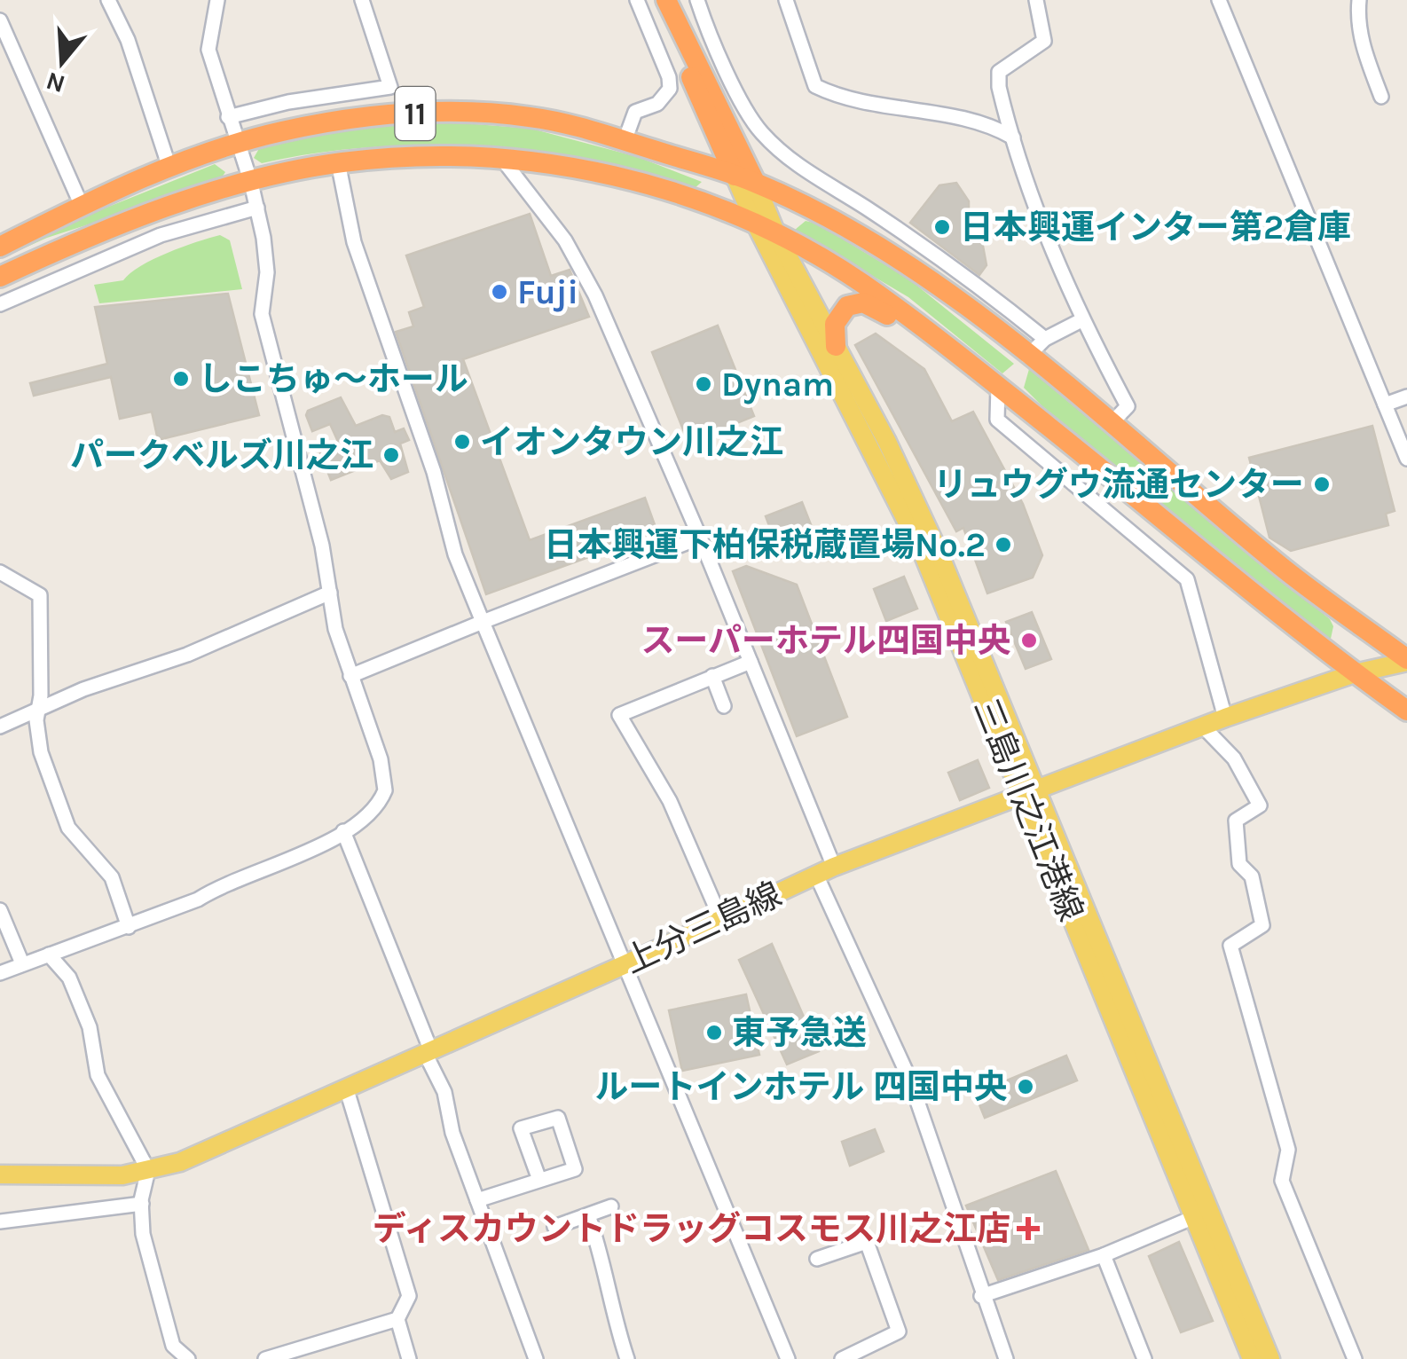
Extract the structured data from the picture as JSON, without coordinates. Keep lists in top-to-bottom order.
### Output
{
  "streets": {
    "highway": ["11"],
    "main road": ["三島川之江港線", "上分三島線"]
  },
  "crossings": [
    ["11", "三島川之江港線"],
    ["11", "上分三島線"],
    ["三島川之江港線", "上分三島線"]
  ],
  "places": {
    "other": [
      "日本興運インター第2倉庫",
      "Fuji",
      "しこちゅ～ホール",
      "Dynam",
      "イオンタウン川之江",
      "パークベルズ川之江",
      "リュウグウ流通センター",
      "日本興運下柏保税蔵置場No.2",
      "スーパーホテル四国中央",
      "東予急送",
      "ルートインホテル 四国中央"
    ],
    "health": ["ディスカウントドラッグコスモス川之江店"]
  },
  "north": "bottom"
}
